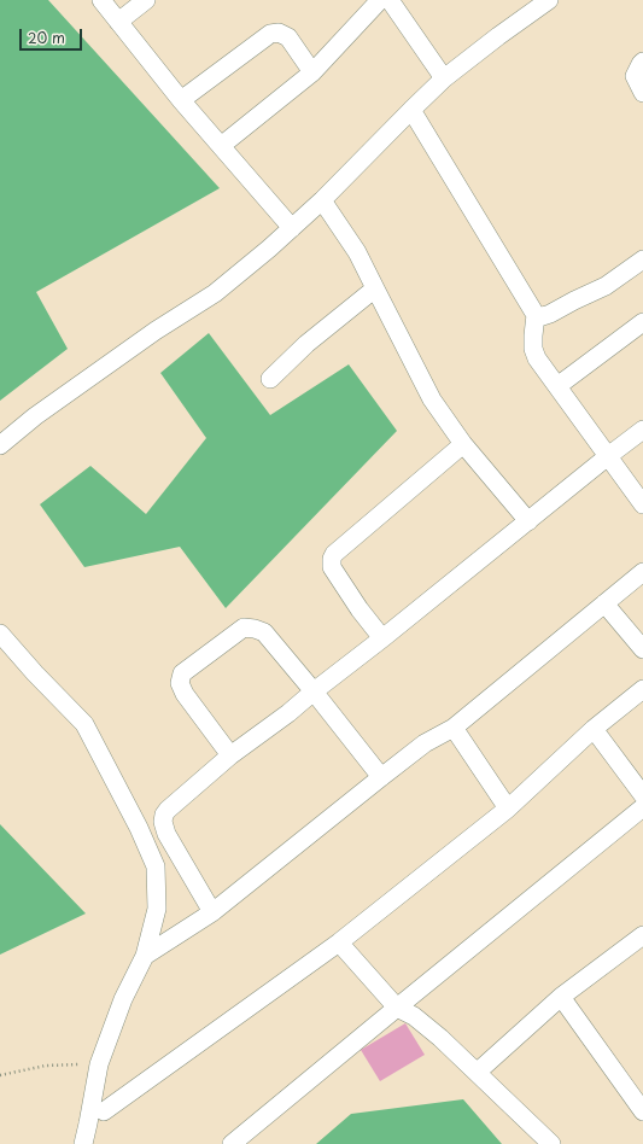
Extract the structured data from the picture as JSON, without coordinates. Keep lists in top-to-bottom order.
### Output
{
  "scale_bar": "20 m"
}
